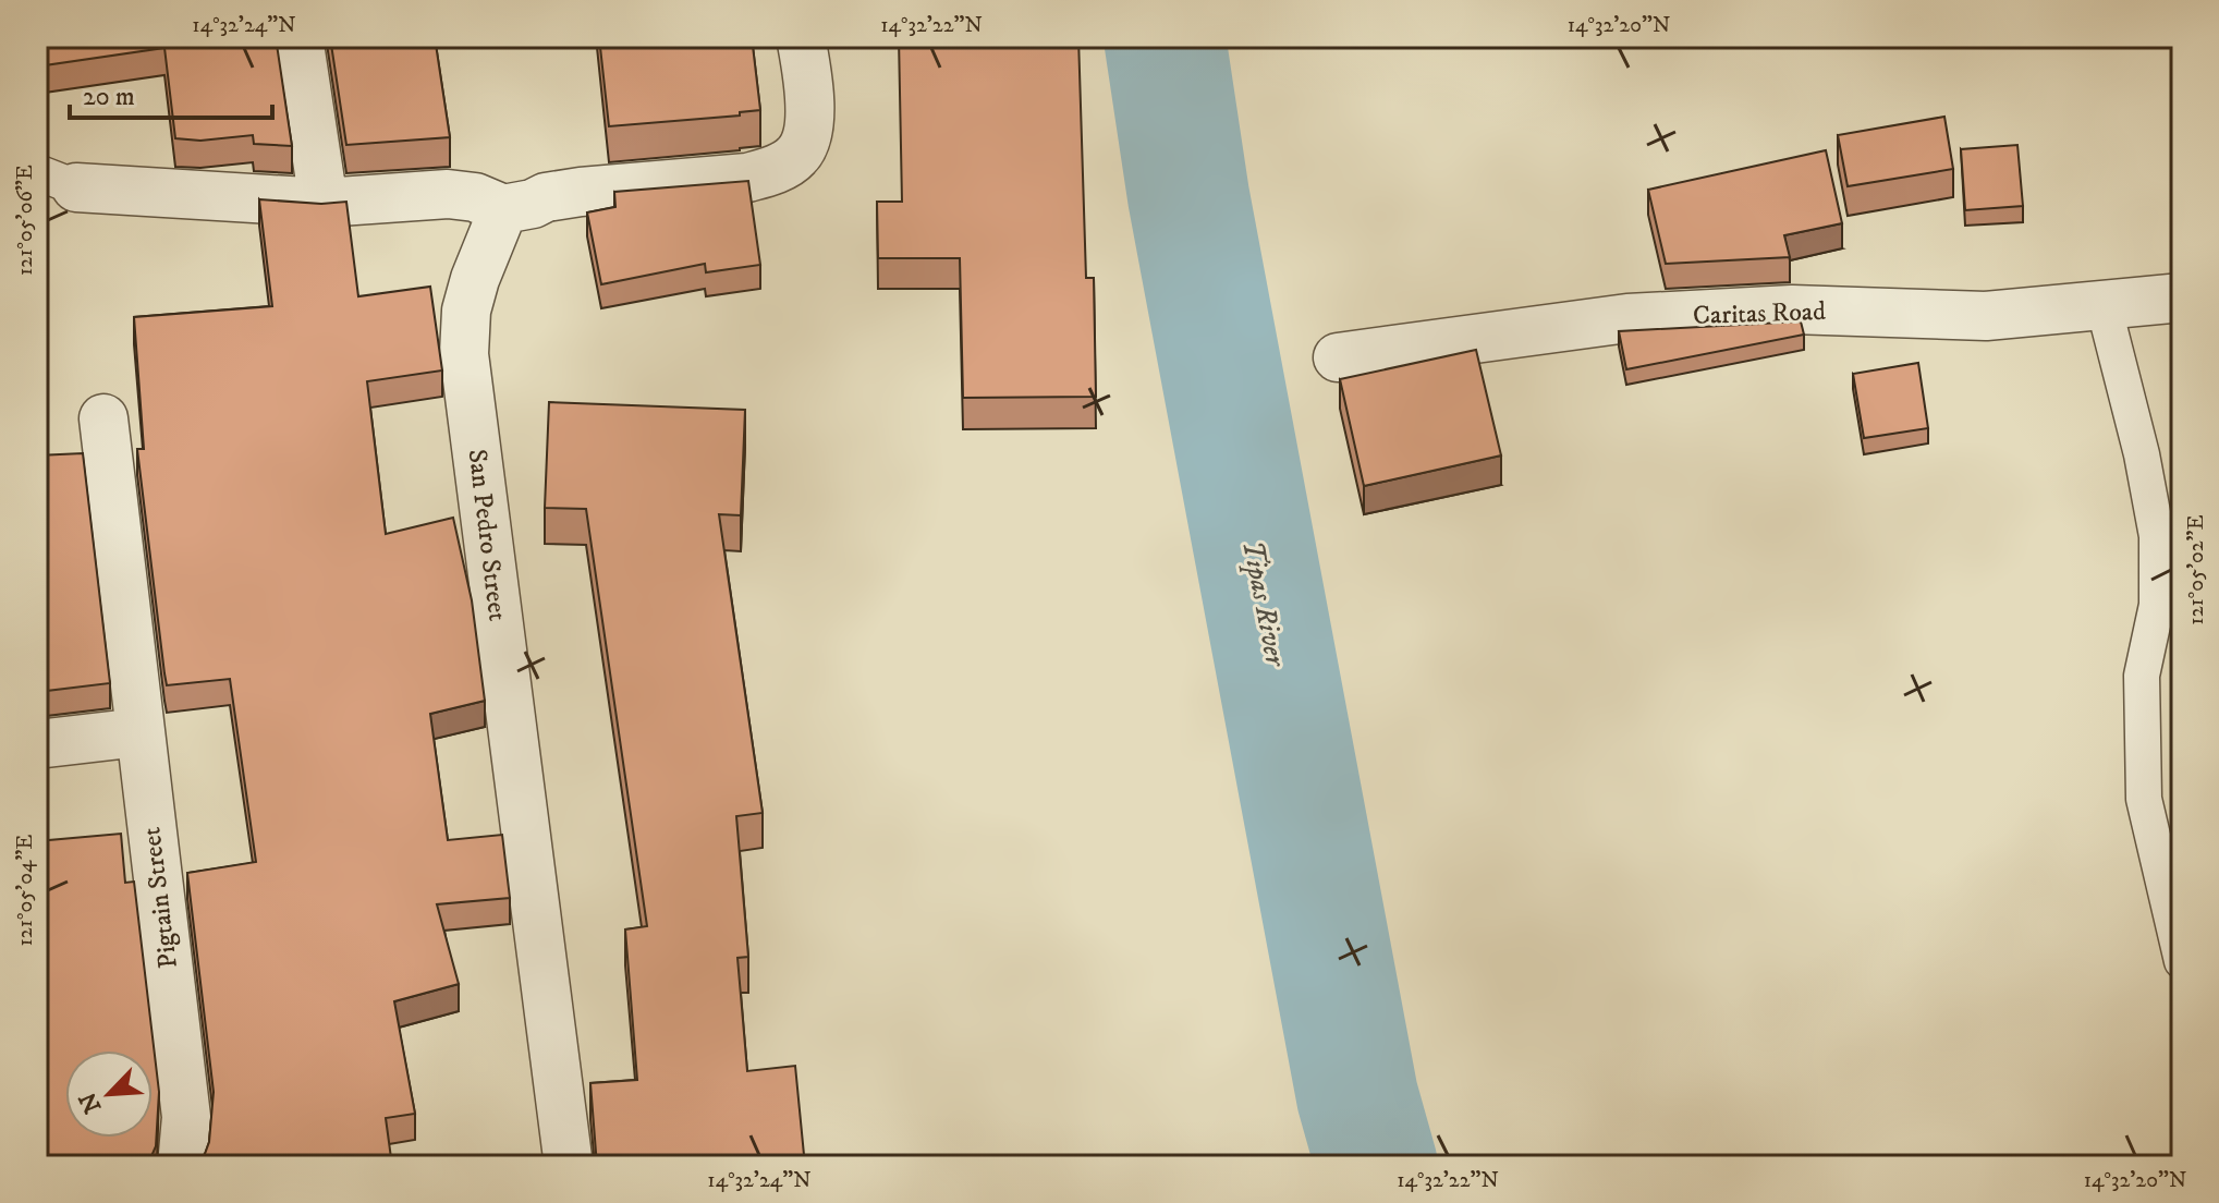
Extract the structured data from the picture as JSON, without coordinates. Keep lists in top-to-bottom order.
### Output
{
  "streets": {
    "street": ["Caritas Road", "San Pedro Street", "Pigtain Street"]
  },
  "water": ["Tipas River"],
  "scale_bar": "20 m",
  "north": "bottom left",
  "coordinates": [
    "14°32'24\"N",
    "14°32'22\"N",
    "14°32'20\"N",
    "121°05'06\"E",
    "121°05'02\"E",
    "121°05'04\"E"
  ]
}
